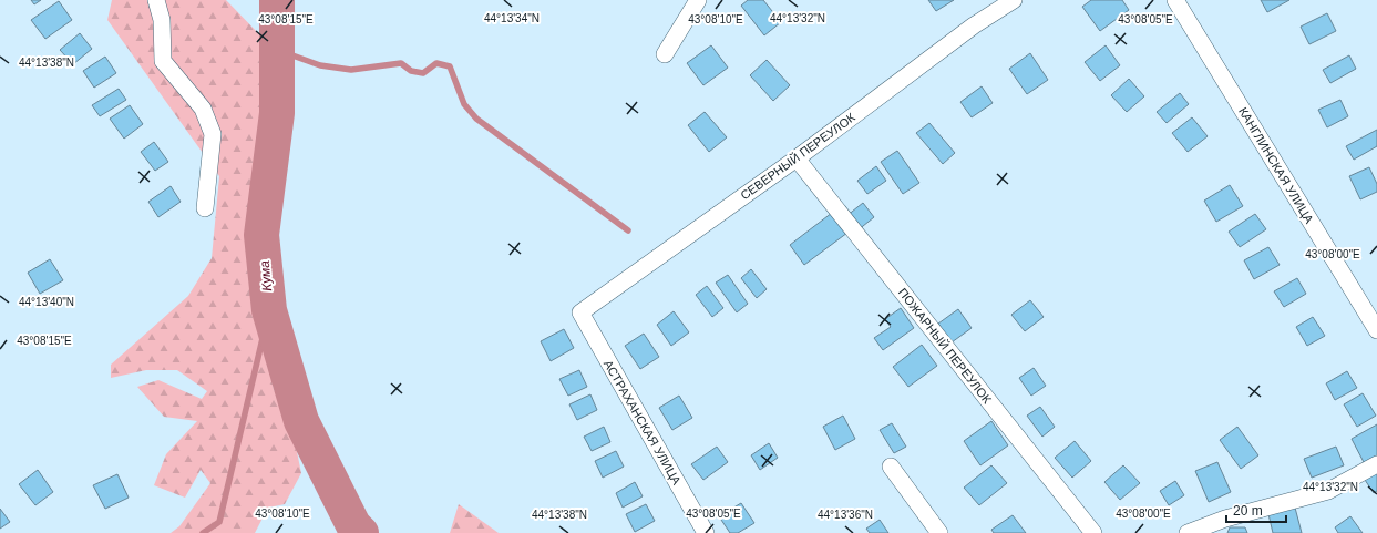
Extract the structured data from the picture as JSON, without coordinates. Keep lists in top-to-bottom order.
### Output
{
  "streets": {
    "street": [
      "СЕВЕРНЫЙ ПЕРЕУЛОК",
      "КАНГЛИНСКАЯ УЛИЦА",
      "ПОЖАРНЫЙ ПЕРЕУЛОК",
      "АСТРАХАНСКАЯ УЛИЦА"
    ]
  },
  "crossings": [
    ["СЕВЕРНЫЙ ПЕРЕУЛОК", "ПОЖАРНЫЙ ПЕРЕУЛОК"],
    ["СЕВЕРНЫЙ ПЕРЕУЛОК", "АСТРАХАНСКАЯ УЛИЦА"]
  ],
  "water": ["Кума"],
  "scale_bar": "20 m",
  "coordinates": [
    "44°13'34\"N",
    "44°13'32\"N",
    "43°08'15\"E",
    "43°08'10\"E",
    "43°08'05\"E",
    "44°13'38\"N",
    "43°08'00\"E",
    "44°13'40\"N",
    "44°13'36\"N"
  ]
}
